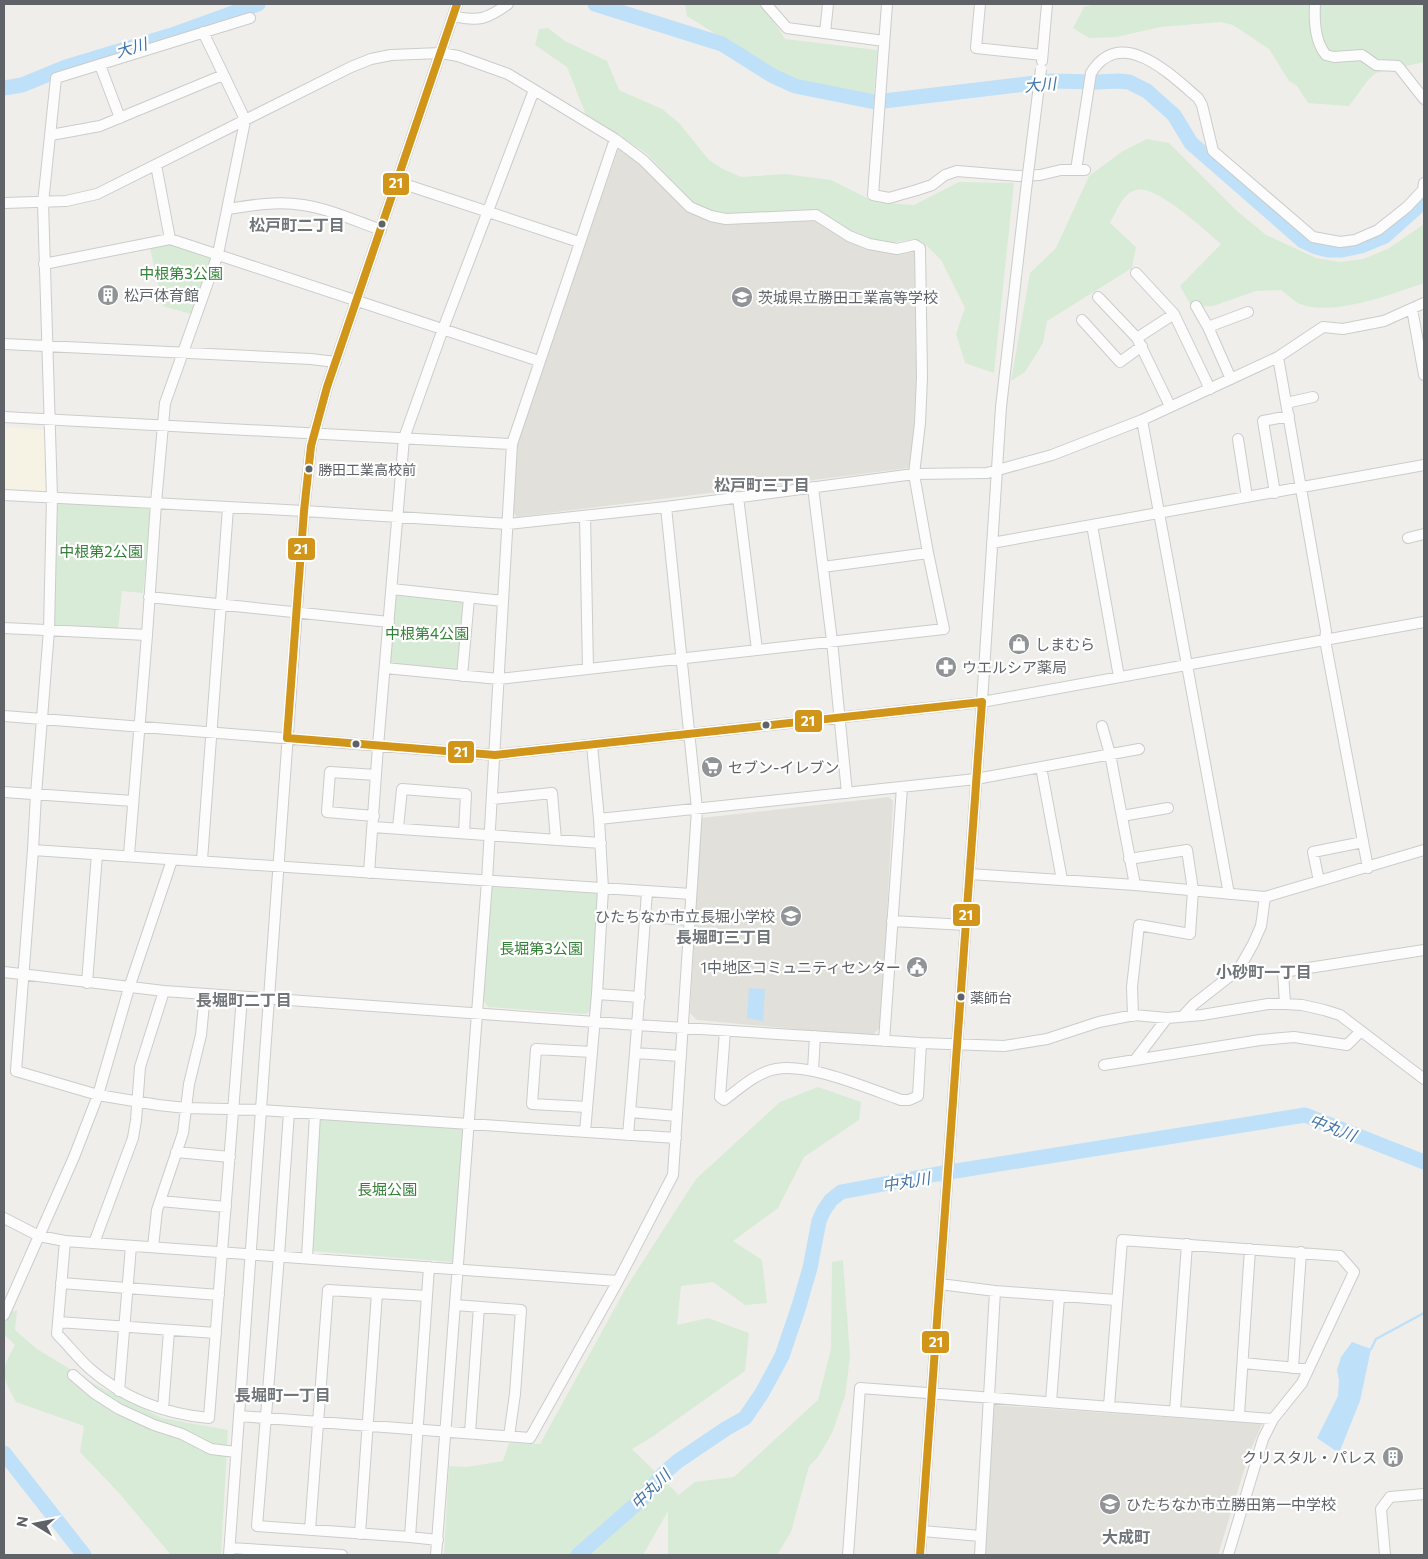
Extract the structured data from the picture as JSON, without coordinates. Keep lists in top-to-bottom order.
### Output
{
  "districts": [
    "松戸町二丁目",
    "松戸町三丁目",
    "長堀町三丁目",
    "小砂町一丁目",
    "長堀町二丁目",
    "長堀町一丁目",
    "大成町"
  ],
  "water": ["大川", "中丸川"],
  "parks": [
    "中根第3公園",
    "中根第2公園",
    "中根第4公園",
    "長堀第3公園",
    "長堀公園"
  ],
  "places": {
    "building": ["松戸体育館", "クリスタル・パレス"],
    "school or university": ["茨城県立勝田工業高等学校", "ひたちなか市立長堀小学校", "ひたちなか市立勝田第一中学校"],
    "other": ["勝田工業高校前", "薬師台"],
    "shop": ["しまむら"],
    "pharmacy": ["ウエルシア薬局"],
    "supermarket": ["セブン-イレブン"],
    "public building": ["1中地区コミュニティセンター"]
  },
  "lines": ["transit line 21"],
  "north": "left"
}
